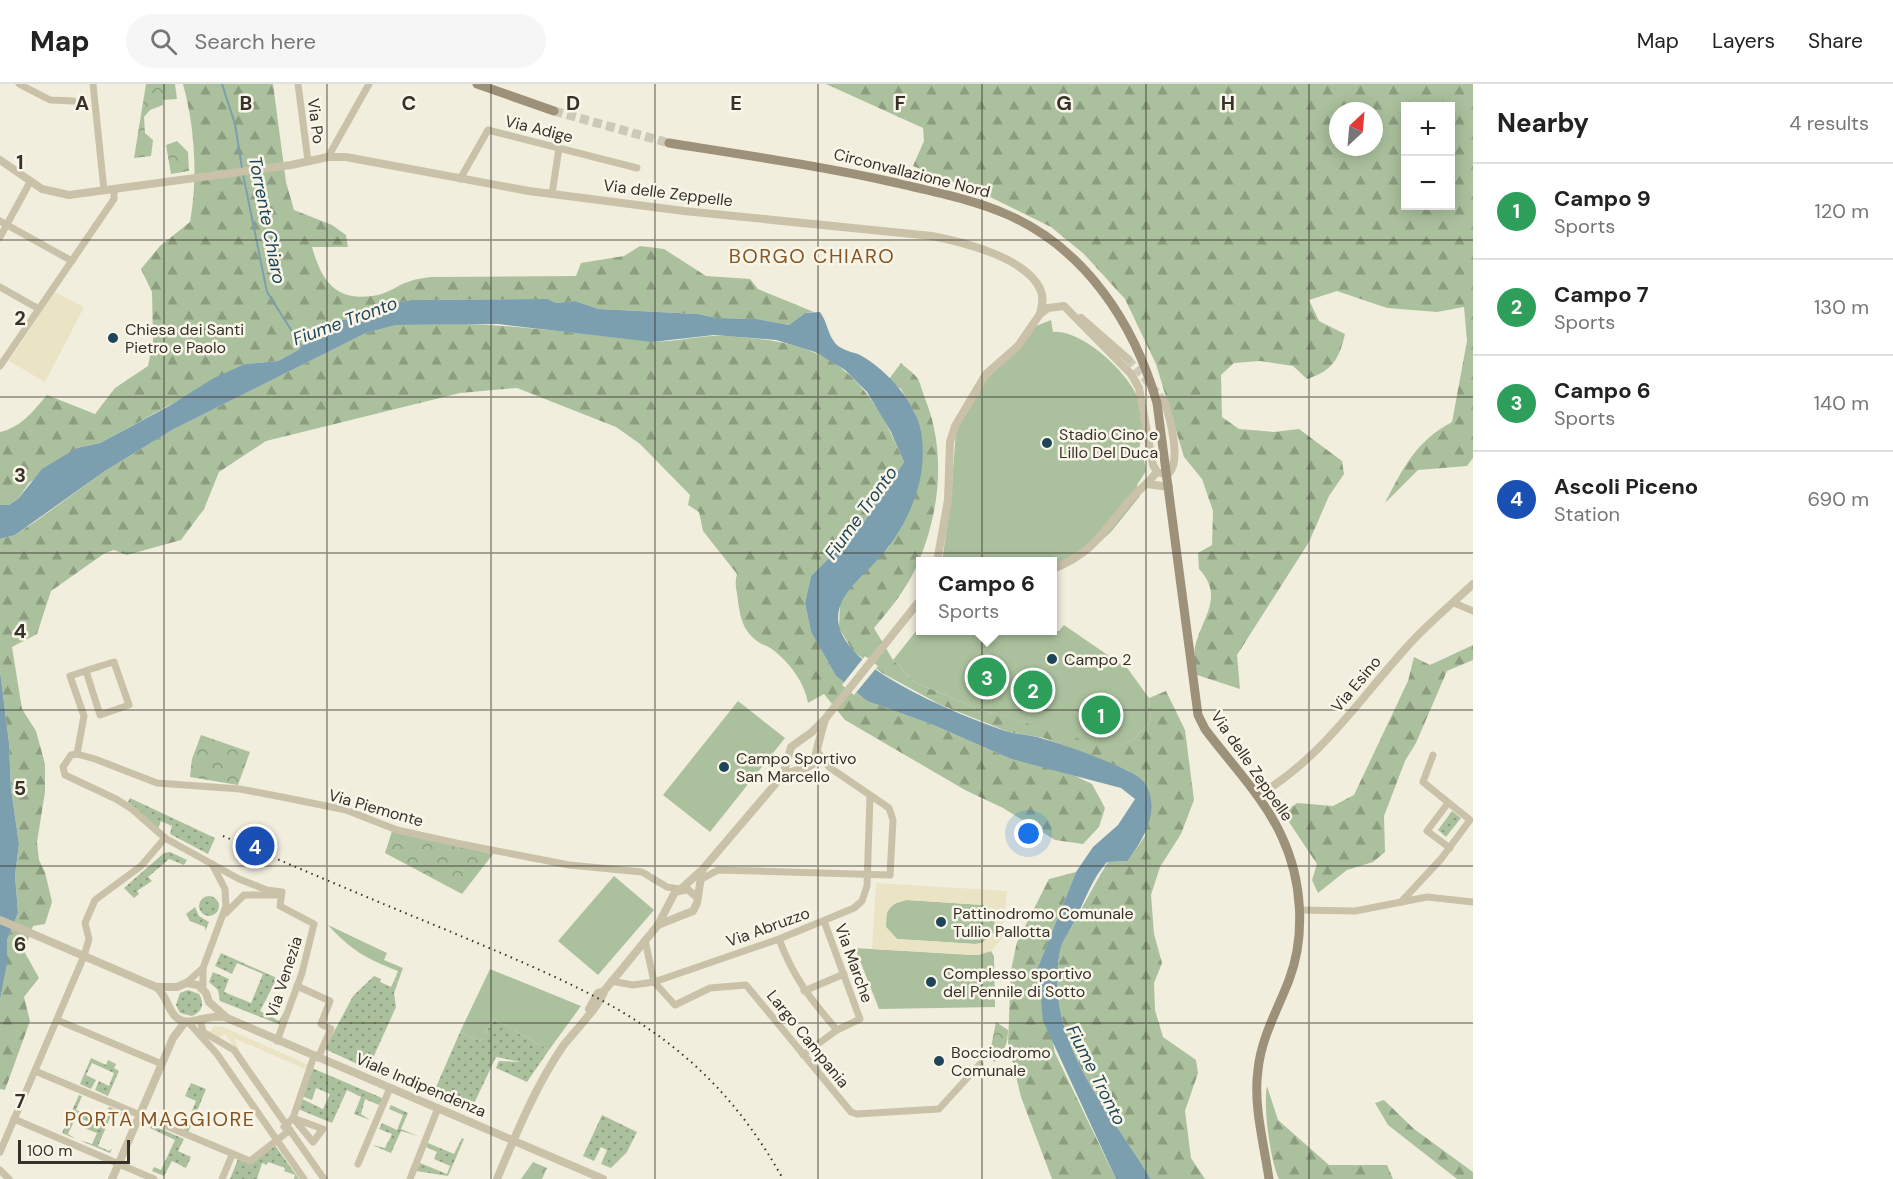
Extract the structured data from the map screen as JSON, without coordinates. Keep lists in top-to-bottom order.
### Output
{
  "streets": {
    "main road": ["Circonvallazione Nord", "Via delle Zeppelle"],
    "street": [
      "Via Po",
      "Via Adige",
      "Via Esino",
      "Via Piemonte",
      "Via Abruzzo",
      "Via Marche",
      "Via Venezia",
      "Largo Campania",
      "Viale Indipendenza"
    ]
  },
  "crossings": [
    ["Via Po", "Via delle Zeppelle"],
    ["Via Adige", "Via delle Zeppelle"],
    ["Circonvallazione Nord", "Via delle Zeppelle"],
    ["Via delle Zeppelle", "Via Esino"],
    ["Via Abruzzo", "Via Marche"],
    ["Via Abruzzo", "Largo Campania"],
    ["Via Marche", "Largo Campania"],
    ["Via Venezia", "Viale Indipendenza"]
  ],
  "districts": ["BORGO CHIARO", "PORTA MAGGIORE"],
  "water": ["Torrente Chiaro", "Fiume Tronto"],
  "places": [
    "Chiesa dei Santi Pietro e Paolo",
    "Stadio Cino e Lillo Del Duca",
    "Campo 2",
    "Campo Sportivo San Marcello",
    "Pattinodromo Comunale Tullio Pallotta",
    "Complesso sportivo del Pennile di Sotto",
    "Bocciodromo Comunale"
  ],
  "scale_bar": "100 m",
  "north": "top right",
  "page": {
    "header": "Map",
    "search": "Search here",
    "nav": ["Map", "Layers", "Share"],
    "heading": ["Nearby", "4 results"],
    "map_buttons": ["+", "−"],
    "list": [
      {
        "mark": "1",
        "name": "Campo 9",
        "note": "Sports",
        "value": "120 m"
      },
      {
        "mark": "2",
        "name": "Campo 7",
        "note": "Sports",
        "value": "130 m"
      },
      {
        "mark": "3",
        "name": "Campo 6",
        "note": "Sports",
        "value": "140 m"
      },
      {
        "mark": "4",
        "name": "Ascoli Piceno",
        "note": "Station",
        "value": "690 m"
      }
    ],
    "popup": ["Campo 6", "Sports"],
    "pins": [
      "3",
      "2",
      "1",
      "4"
    ],
    "scale": "100 m"
  },
  "grid": {
    "columns": [
      "A",
      "B",
      "C",
      "D",
      "E",
      "F",
      "G",
      "H"
    ],
    "rows": [
      "1",
      "2",
      "3",
      "4",
      "5",
      "6",
      "7"
    ]
  }
}
